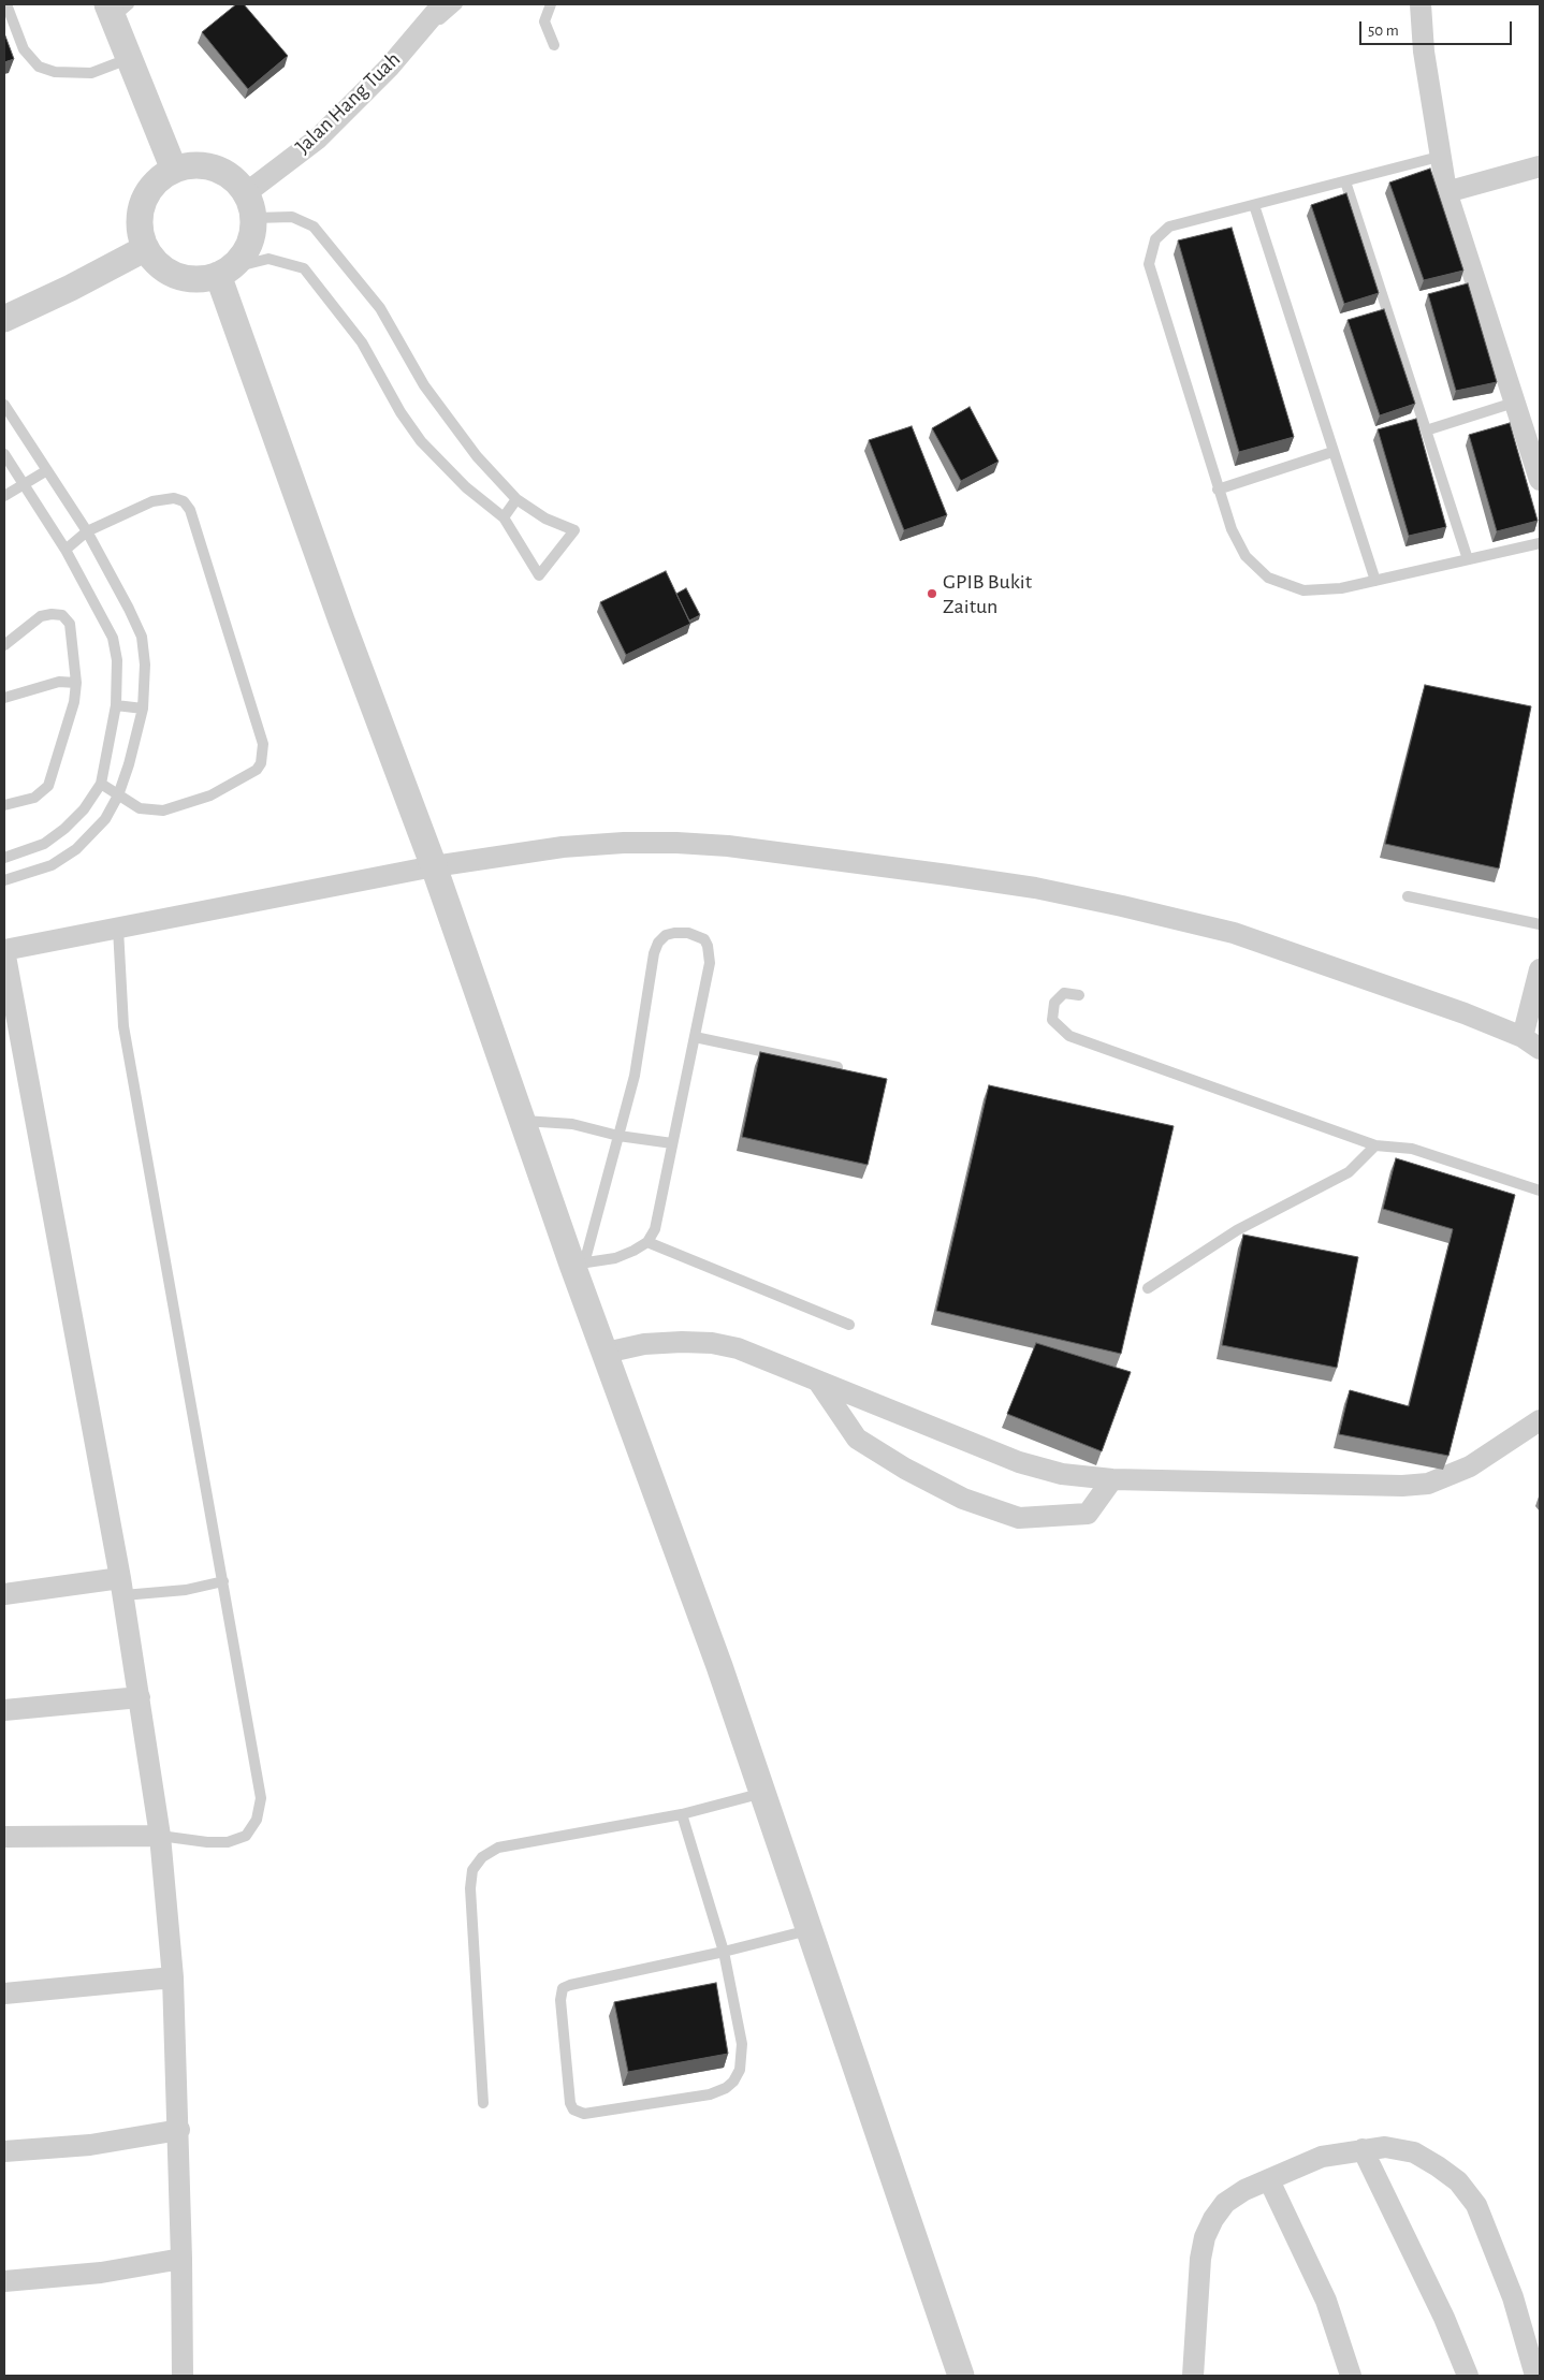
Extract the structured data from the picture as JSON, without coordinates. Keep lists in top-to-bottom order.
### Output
{
  "streets": {
    "street": ["Jalan Hang Tuah"]
  },
  "places": ["GPIB Bukit Zaitun"],
  "scale_bar": "50 m"
}
